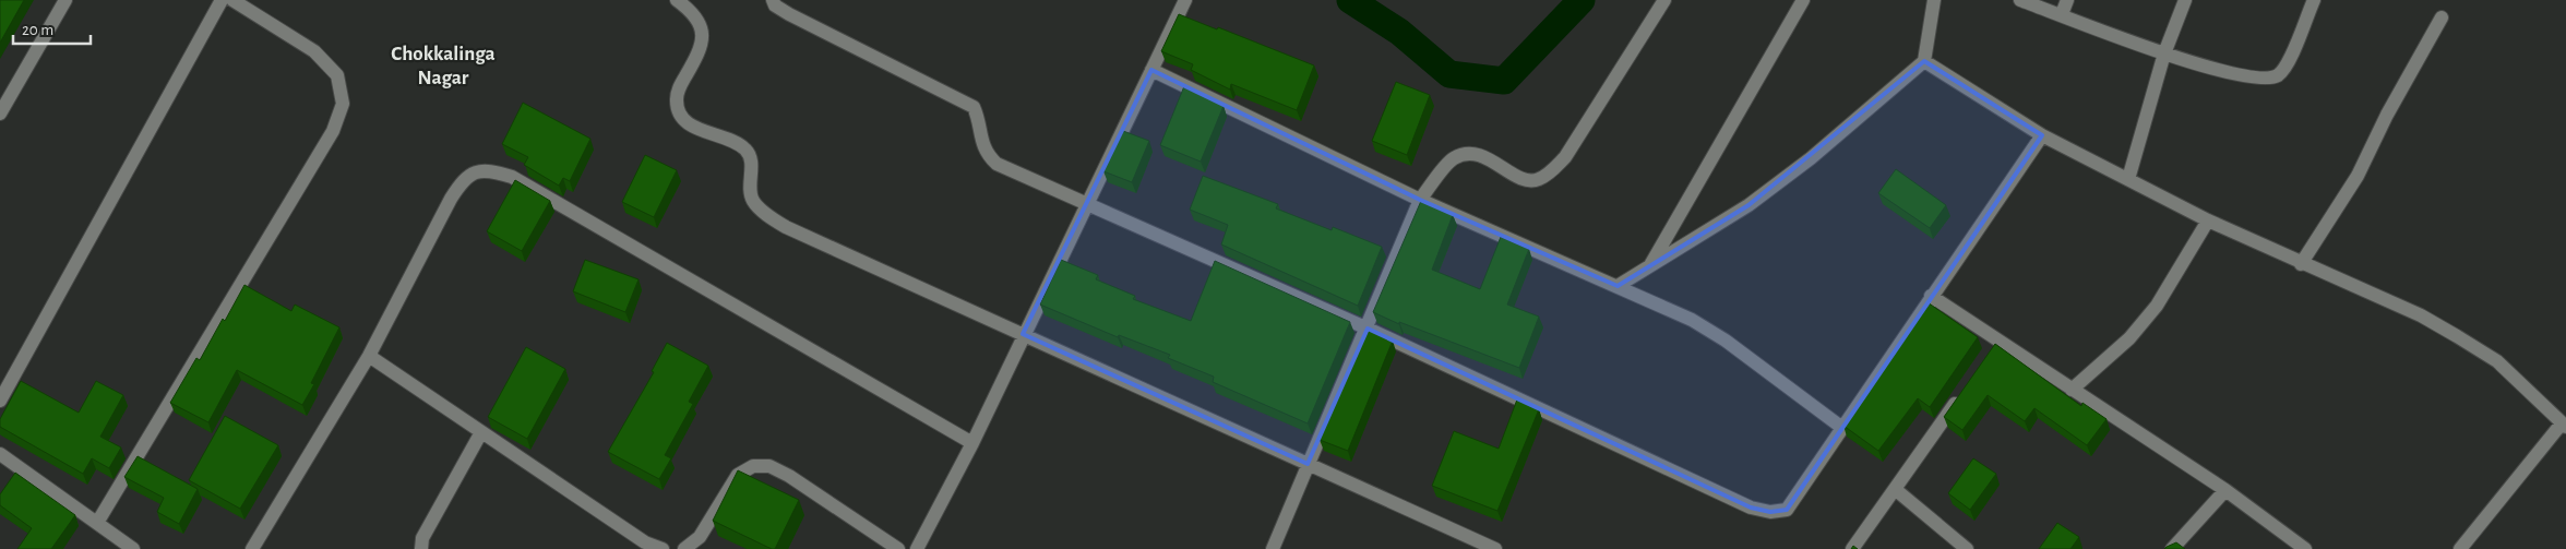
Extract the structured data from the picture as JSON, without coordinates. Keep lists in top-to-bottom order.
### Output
{
  "districts": ["Chokkalinga Nagar"],
  "scale_bar": "20 m"
}
